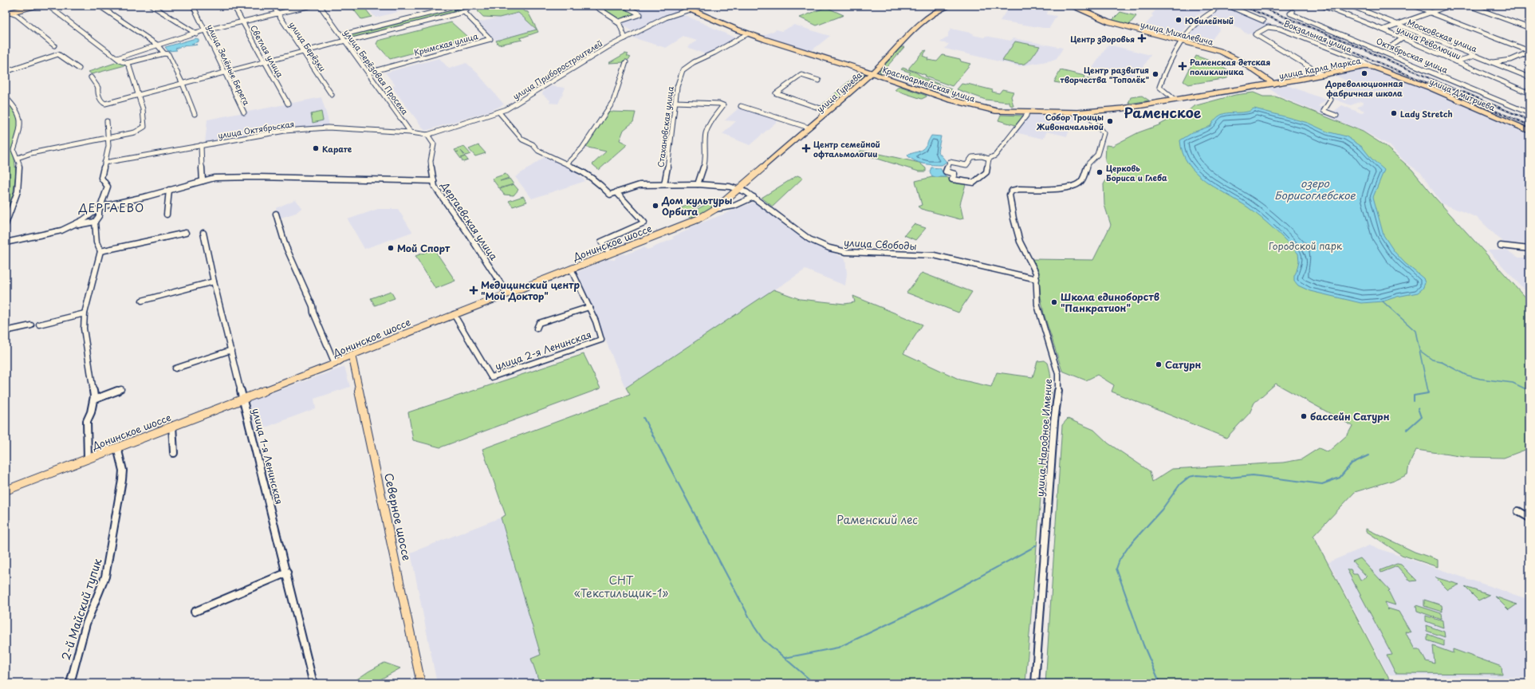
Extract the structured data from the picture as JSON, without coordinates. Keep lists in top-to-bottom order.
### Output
{
  "streets": {
    "main road": [
      "улица Михалевича",
      "улица Карла Маркса",
      "Красноармейская улица",
      "улица Гурьева",
      "улица Дмитриева",
      "Донинское шоссе",
      "Северное шоссе"
    ],
    "street": [
      "Московская улица",
      "Вокзальная улица",
      "улица Революции",
      "Крымская улица",
      "улица Берёзки",
      "Светлая улица",
      "Октябрьская улица",
      "улица Зелёные Берега",
      "улица Приборостроителей",
      "улица Берёзовая Просека",
      "Стахановская улица",
      "улица Октябрьская",
      "Дергаевская улица",
      "улица Свободы",
      "улица 2-я Ленинская",
      "улица Народное Имение",
      "улица 1-я Ленинская",
      "2-й Майский тупик"
    ]
  },
  "crossings": [
    ["улица Михалевича", "улица Карла Маркса"],
    ["Вокзальная улица", "улица Карла Маркса"],
    ["Крымская улица", "улица Берёзовая Просека"],
    ["улица Карла Маркса", "Красноармейская улица"],
    ["улица Карла Маркса", "улица Дмитриева"],
    ["улица Приборостроителей", "Красноармейская улица"],
    ["улица Приборостроителей", "Дергаевская улица"],
    ["улица Берёзовая Просека", "улица Октябрьская"],
    ["Красноармейская улица", "улица Гурьева"],
    ["Красноармейская улица", "Стахановская улица"],
    ["Красноармейская улица", "улица Народное Имение"],
    ["улица Гурьева", "Донинское шоссе"],
    ["улица Гурьева", "улица Свободы"],
    ["Стахановская улица", "улица Свободы"],
    ["Дергаевская улица", "Донинское шоссе"],
    ["Донинское шоссе", "улица Свободы"],
    ["Донинское шоссе", "улица 2-я Ленинская"],
    ["Донинское шоссе", "улица 1-я Ленинская"],
    ["Донинское шоссе", "Северное шоссе"],
    ["Донинское шоссе", "2-й Майский тупик"],
    ["улица Свободы", "улица Народное Имение"]
  ],
  "districts": ["Раменское", "ДЕРГАЕВО"],
  "water": ["озеро Борисоглебское"],
  "parks": ["Городской парк", "Раменский лес", "СНТ «Текстильщик-1»"],
  "places": {
    "other": [
      "Юбилейный",
      "Дореволюционная фабричная школа",
      "Центр развития творчества \"Тополёк\"",
      "Lady Stretch",
      "Собор Троицы Живоначальной",
      "Карате",
      "Церковь Бориса и Глеба",
      "Дом культуры Орбита",
      "Мой Спорт",
      "Школа единоборств \"Панкратион\"",
      "Сатурн",
      "бассейн Сатурн"
    ],
    "health": [
      "Центр здоровья",
      "Раменская детская поликлиника",
      "Центр семейной офтальмологии",
      "Медицинский центр \"Мой Доктор\""
    ]
  }
}
